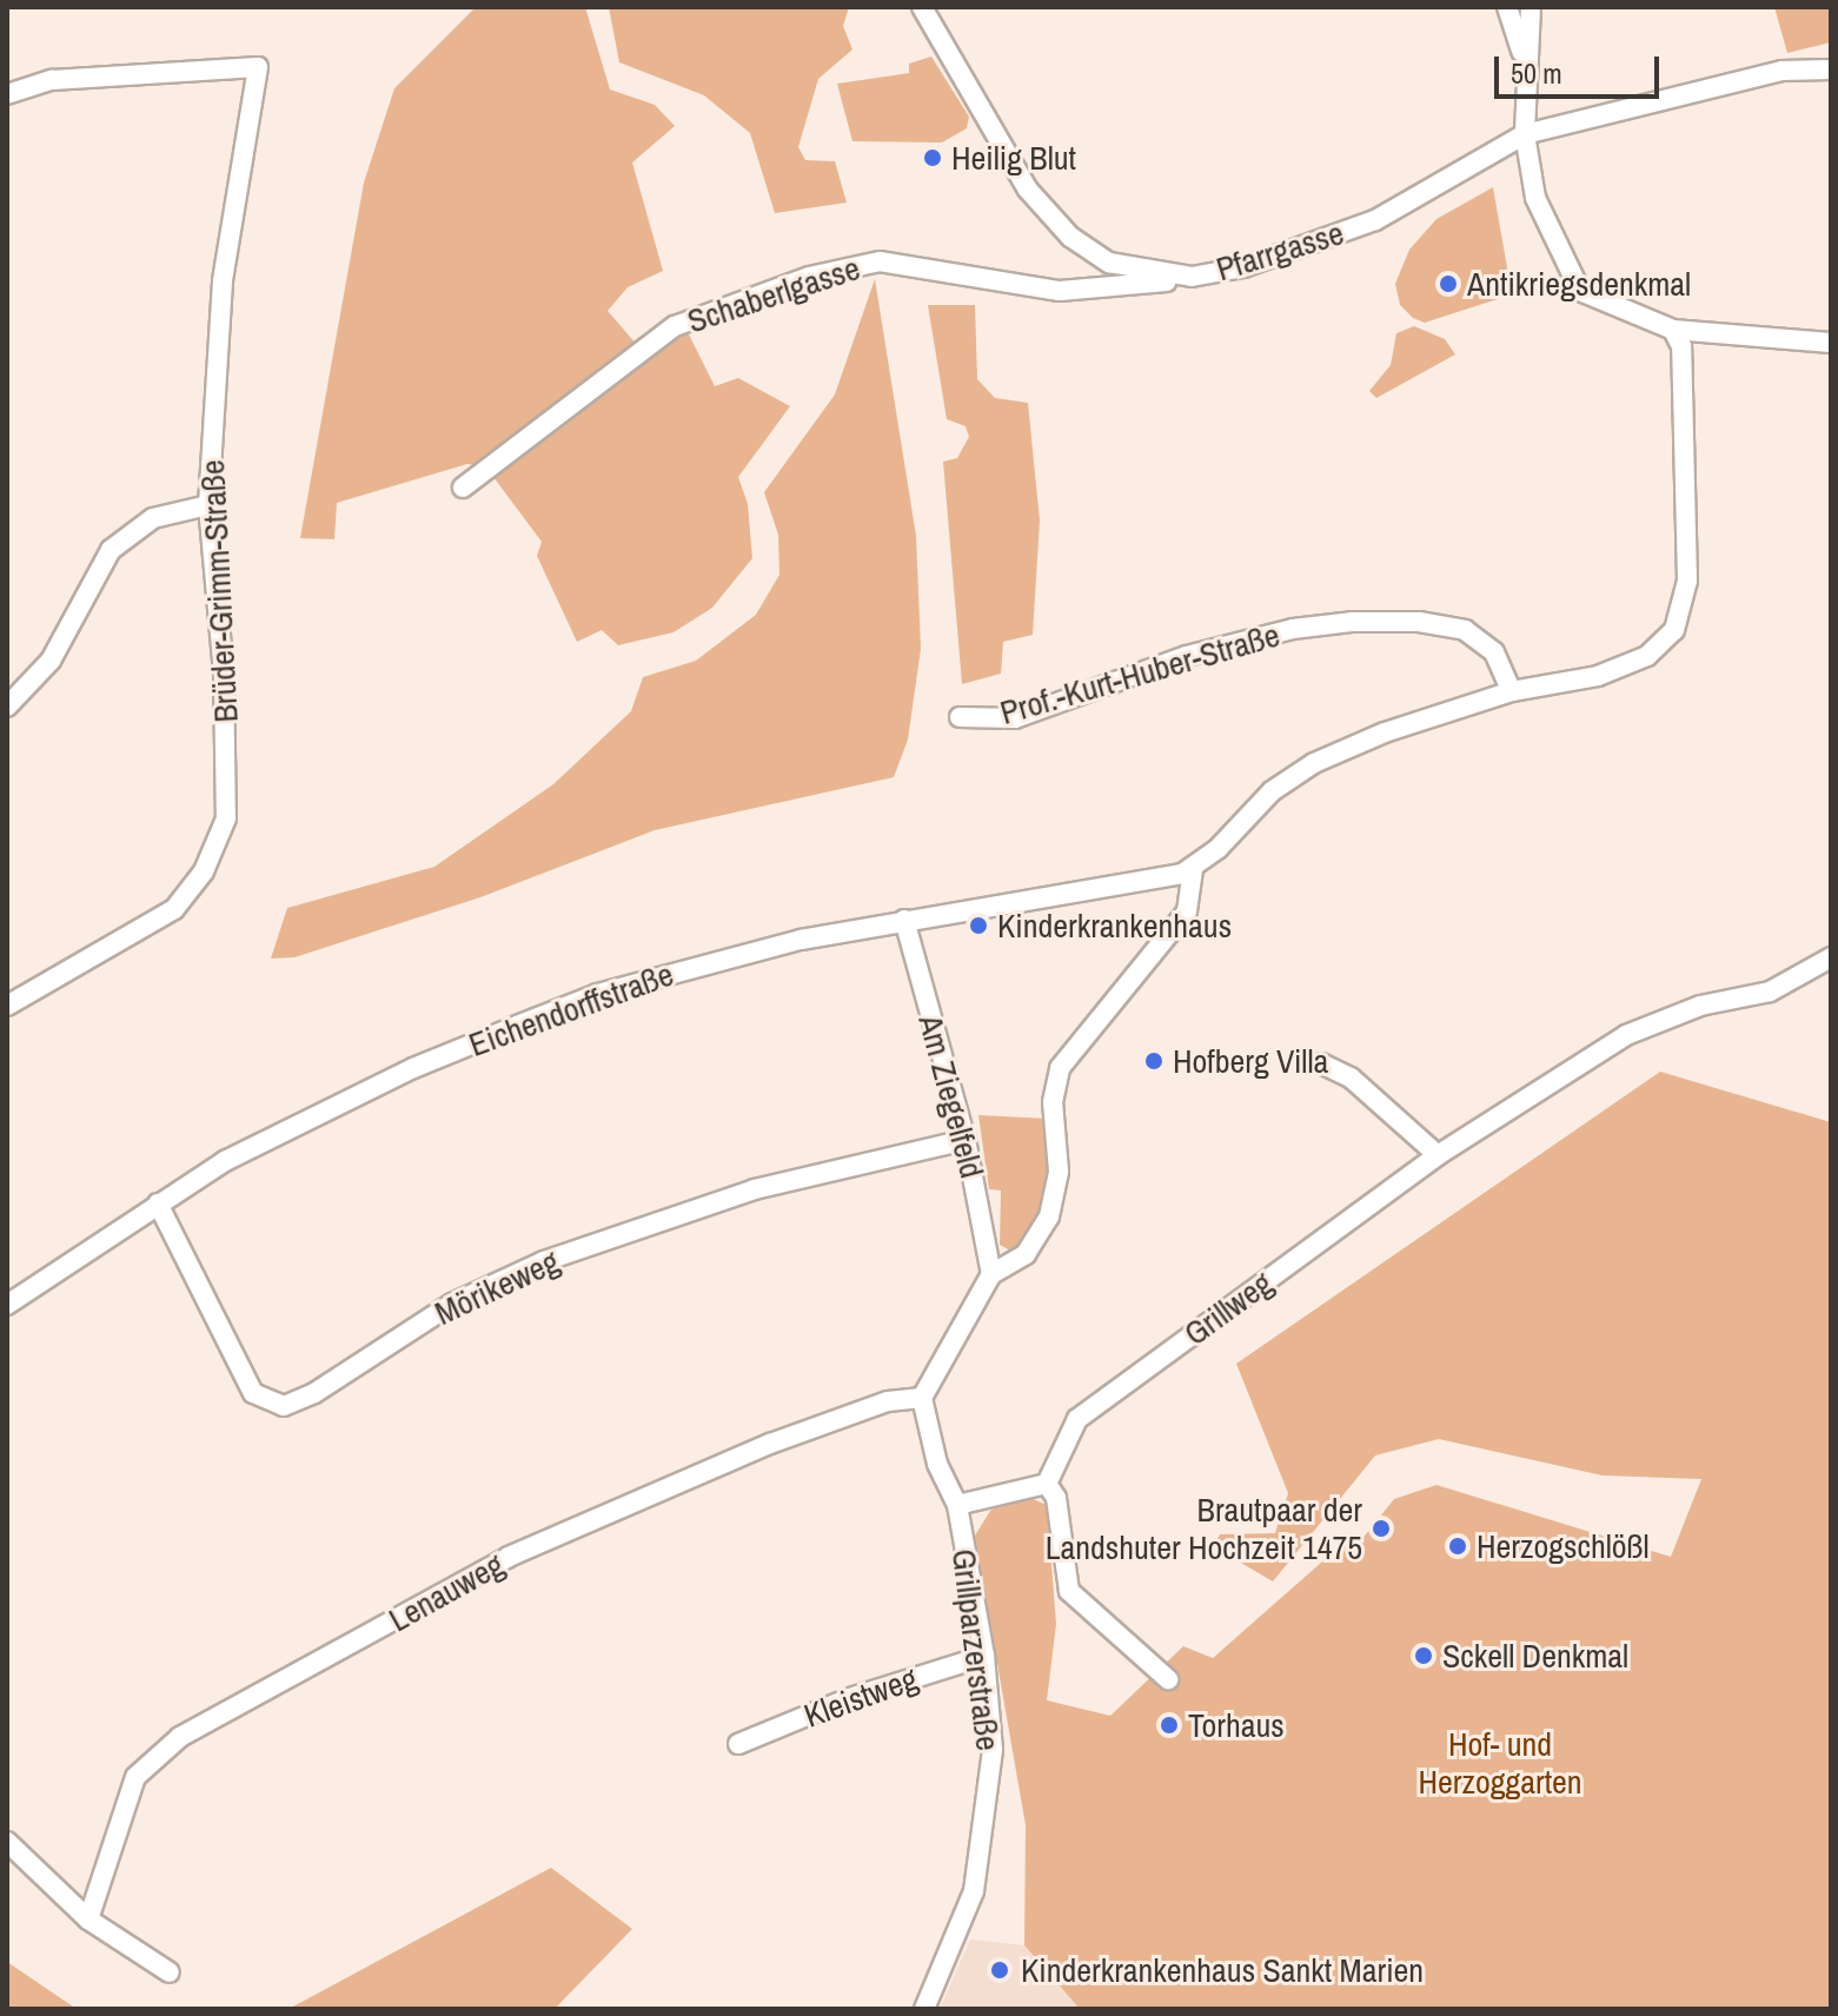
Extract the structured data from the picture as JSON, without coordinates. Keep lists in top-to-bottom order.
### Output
{
  "streets": {
    "street": [
      "Pfarrgasse",
      "Schaberlgasse",
      "Brüder-Grimm-Straße",
      "Prof.-Kurt-Huber-Straße",
      "Eichendorffstraße",
      "Am Ziegelfeld",
      "Mörikeweg",
      "Grillweg",
      "Lenauweg",
      "Grillparzerstraße",
      "Kleistweg"
    ]
  },
  "crossings": [
    ["Pfarrgasse", "Schaberlgasse"],
    ["Eichendorffstraße", "Am Ziegelfeld"],
    ["Eichendorffstraße", "Mörikeweg"],
    ["Am Ziegelfeld", "Mörikeweg"],
    ["Lenauweg", "Grillparzerstraße"],
    ["Grillparzerstraße", "Kleistweg"]
  ],
  "parks": ["Hof- und Herzoggarten"],
  "places": [
    "Heilig Blut",
    "Antikriegsdenkmal",
    "Kinderkrankenhaus",
    "Hofberg Villa",
    "Brautpaar der Landshuter Hochzeit 1475",
    "Herzogschlößl",
    "Sckell Denkmal",
    "Torhaus",
    "Kinderkrankenhaus Sankt Marien"
  ],
  "scale_bar": "50 m"
}
